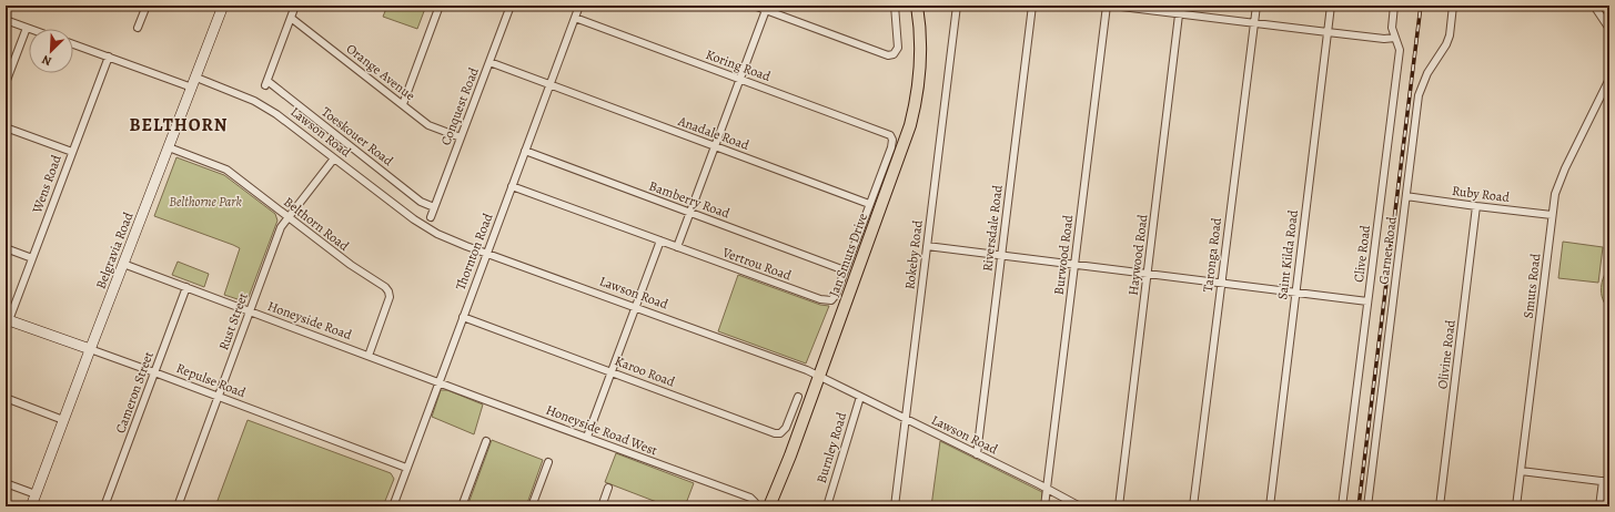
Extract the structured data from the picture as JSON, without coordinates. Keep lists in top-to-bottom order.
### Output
{
  "streets": {
    "main road": ["Jan Smuts Drive"],
    "street": [
      "Koring Road",
      "Orange Avenue",
      "Conquest Road",
      "Lawson Road",
      "Anadale Road",
      "Toeskouer Road",
      "Wens Road",
      "Ruby Road",
      "Bamberry Road",
      "Belthorn Road",
      "Riversdale Road",
      "Belgravia Road",
      "Garnet Road",
      "Thornton Road",
      "Clive Road",
      "Rokeby Road",
      "Burwood Road",
      "Haywood Road",
      "Taronga Road",
      "Saint Kilda Road",
      "Vertrou Road",
      "Smuts Road",
      "Honeyside Road",
      "Rust Street",
      "Olivine Road",
      "Karoo Road",
      "Repulse Road",
      "Cameron Street",
      "Honeyside Road West",
      "Burnley Road"
    ]
  },
  "crossings": [
    ["Koring Road", "Thornton Road"],
    ["Koring Road", "Vertrou Road"],
    ["Orange Avenue", "Conquest Road"],
    ["Orange Avenue", "Toeskouer Road"],
    ["Conquest Road", "Anadale Road"],
    ["Conquest Road", "Toeskouer Road"],
    ["Lawson Road", "Riversdale Road"],
    ["Lawson Road", "Belgravia Road"],
    ["Lawson Road", "Thornton Road"],
    ["Lawson Road", "Jan Smuts Drive"],
    ["Lawson Road", "Rokeby Road"],
    ["Lawson Road", "Burwood Road"],
    ["Lawson Road", "Rust Street"],
    ["Lawson Road", "Burnley Road"],
    ["Anadale Road", "Thornton Road"],
    ["Anadale Road", "Vertrou Road"],
    ["Wens Road", "Repulse Road"],
    ["Ruby Road", "Garnet Road"],
    ["Ruby Road", "Smuts Road"],
    ["Ruby Road", "Olivine Road"],
    ["Bamberry Road", "Thornton Road"],
    ["Bamberry Road", "Vertrou Road"],
    ["Belthorn Road", "Belgravia Road"],
    ["Belthorn Road", "Honeyside Road"],
    ["Belthorn Road", "Rust Street"],
    ["Belgravia Road", "Honeyside Road"],
    ["Belgravia Road", "Repulse Road"],
    ["Thornton Road", "Vertrou Road"],
    ["Thornton Road", "Honeyside Road"],
    ["Thornton Road", "Karoo Road"],
    ["Thornton Road", "Repulse Road"],
    ["Thornton Road", "Honeyside Road West"],
    ["Honeyside Road", "Rust Street"],
    ["Honeyside Road", "Cameron Street"],
    ["Honeyside Road", "Honeyside Road West"],
    ["Rust Street", "Repulse Road"],
    ["Repulse Road", "Cameron Street"]
  ],
  "districts": ["BELTHORN"],
  "parks": ["Belthorne Park"],
  "north": "bottom left"
}
